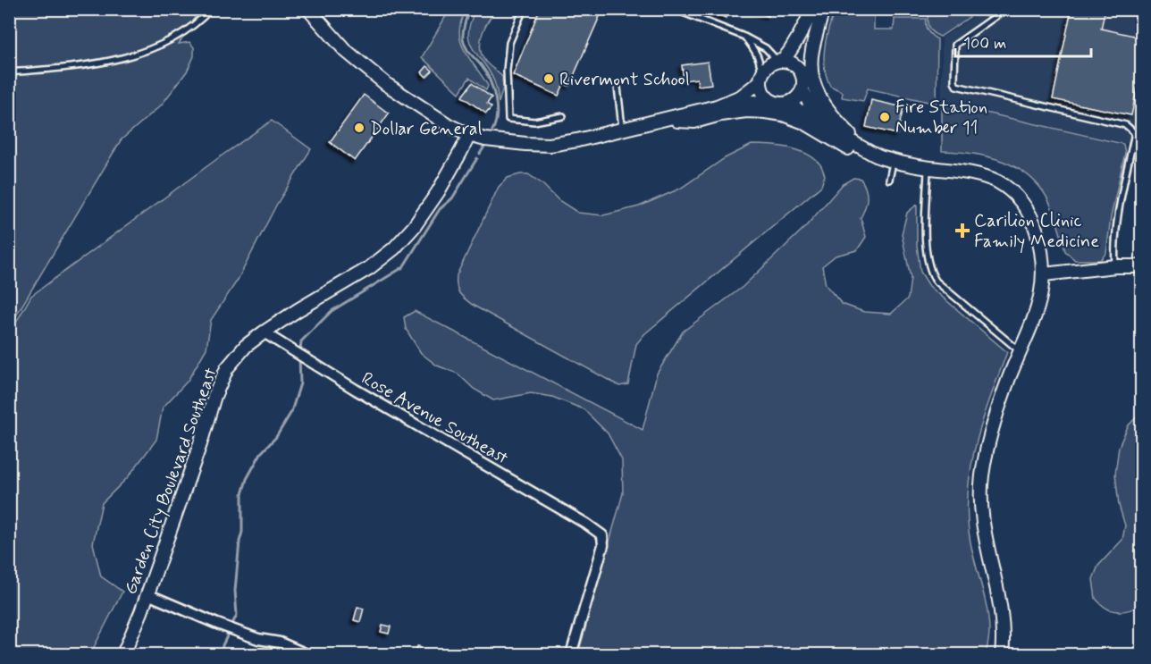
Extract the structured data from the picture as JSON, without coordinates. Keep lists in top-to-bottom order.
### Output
{
  "streets": {
    "main road": ["Garden City Boulevard Southeast"],
    "street": ["Rose Avenue Southeast"]
  },
  "crossings": [
    ["Rose Avenue Southeast", "Garden City Boulevard Southeast"]
  ],
  "places": {
    "other": ["Rivermont School", "Fire Station Number 11", "Dollar General"],
    "health": ["Carilion Clinic Family Medicine"]
  },
  "scale_bar": "100 m"
}
